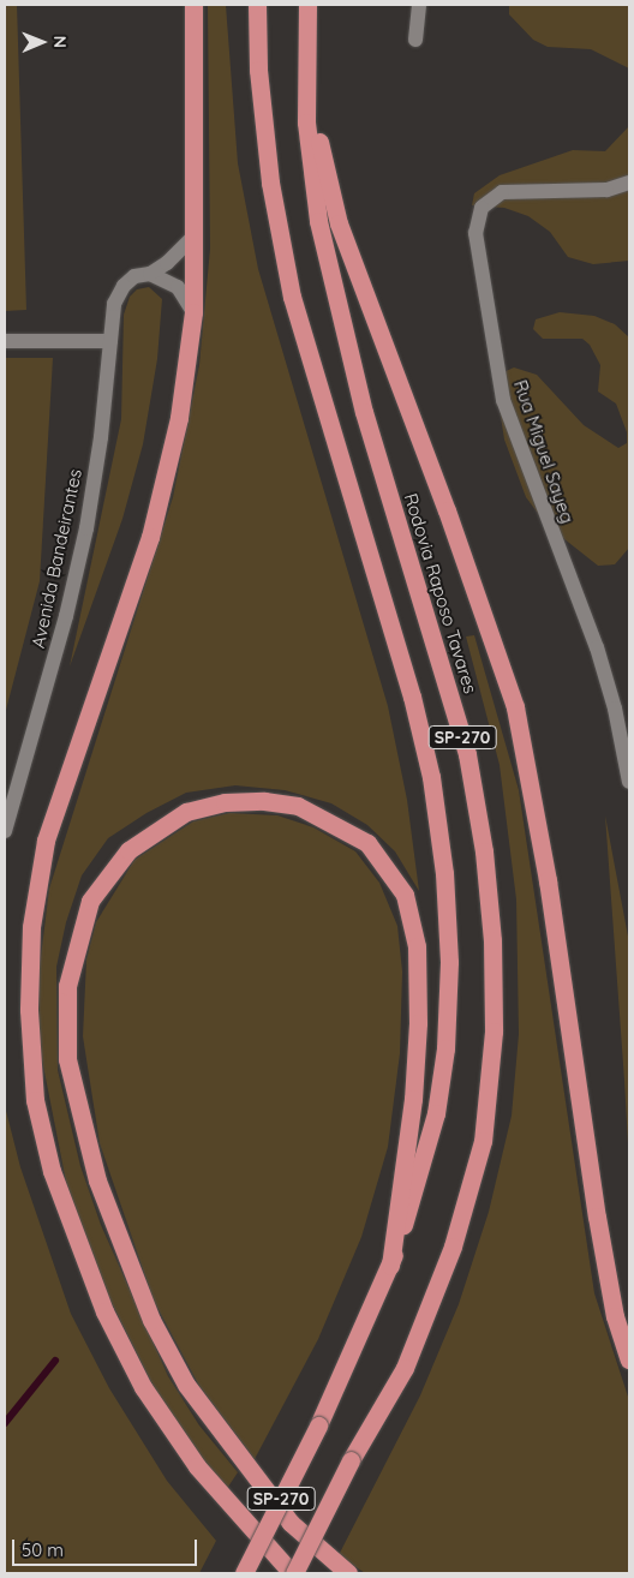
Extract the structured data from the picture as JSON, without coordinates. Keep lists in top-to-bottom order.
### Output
{
  "streets": {
    "highway": ["Rodovia Raposo Tavares", "SP-270"],
    "street": ["Rua Miguel Sayeg", "Avenida Bandeirantes"]
  },
  "scale_bar": "50 m",
  "north": "right"
}
